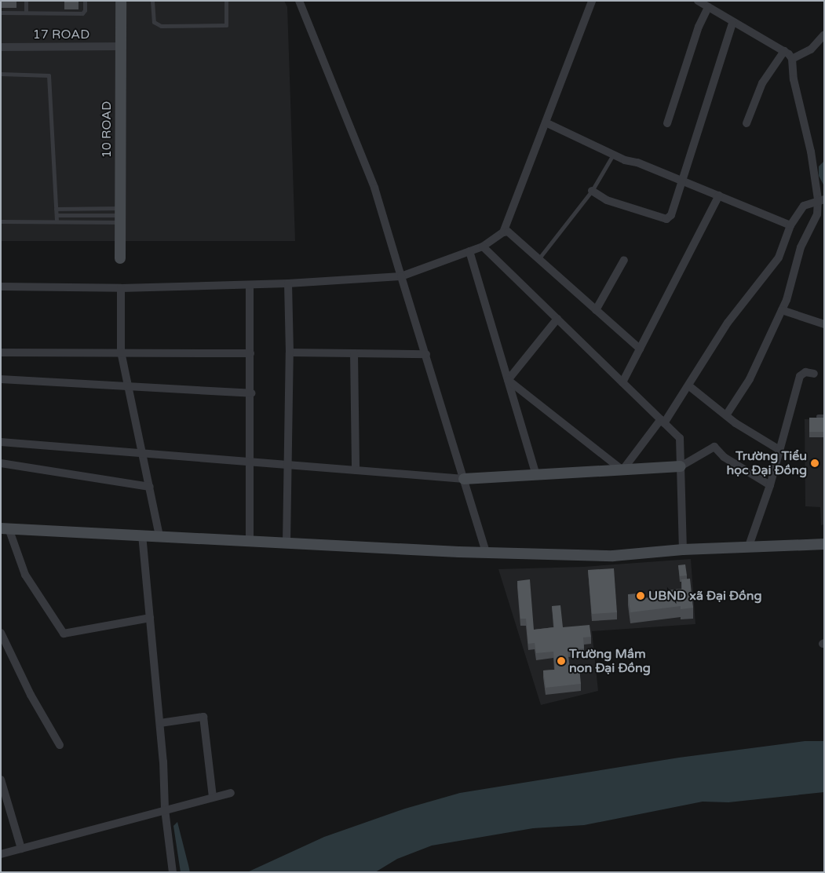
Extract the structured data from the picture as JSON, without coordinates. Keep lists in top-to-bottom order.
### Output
{
  "streets": {
    "main road": ["10 ROAD"],
    "street": ["17 ROAD"]
  },
  "crossings": [
    ["17 ROAD", "10 ROAD"]
  ],
  "places": ["Trường Tiểu học Đại Đồng", "UBND xã Đại Đồng", "Trường Mầm non Đại Đồng"]
}
